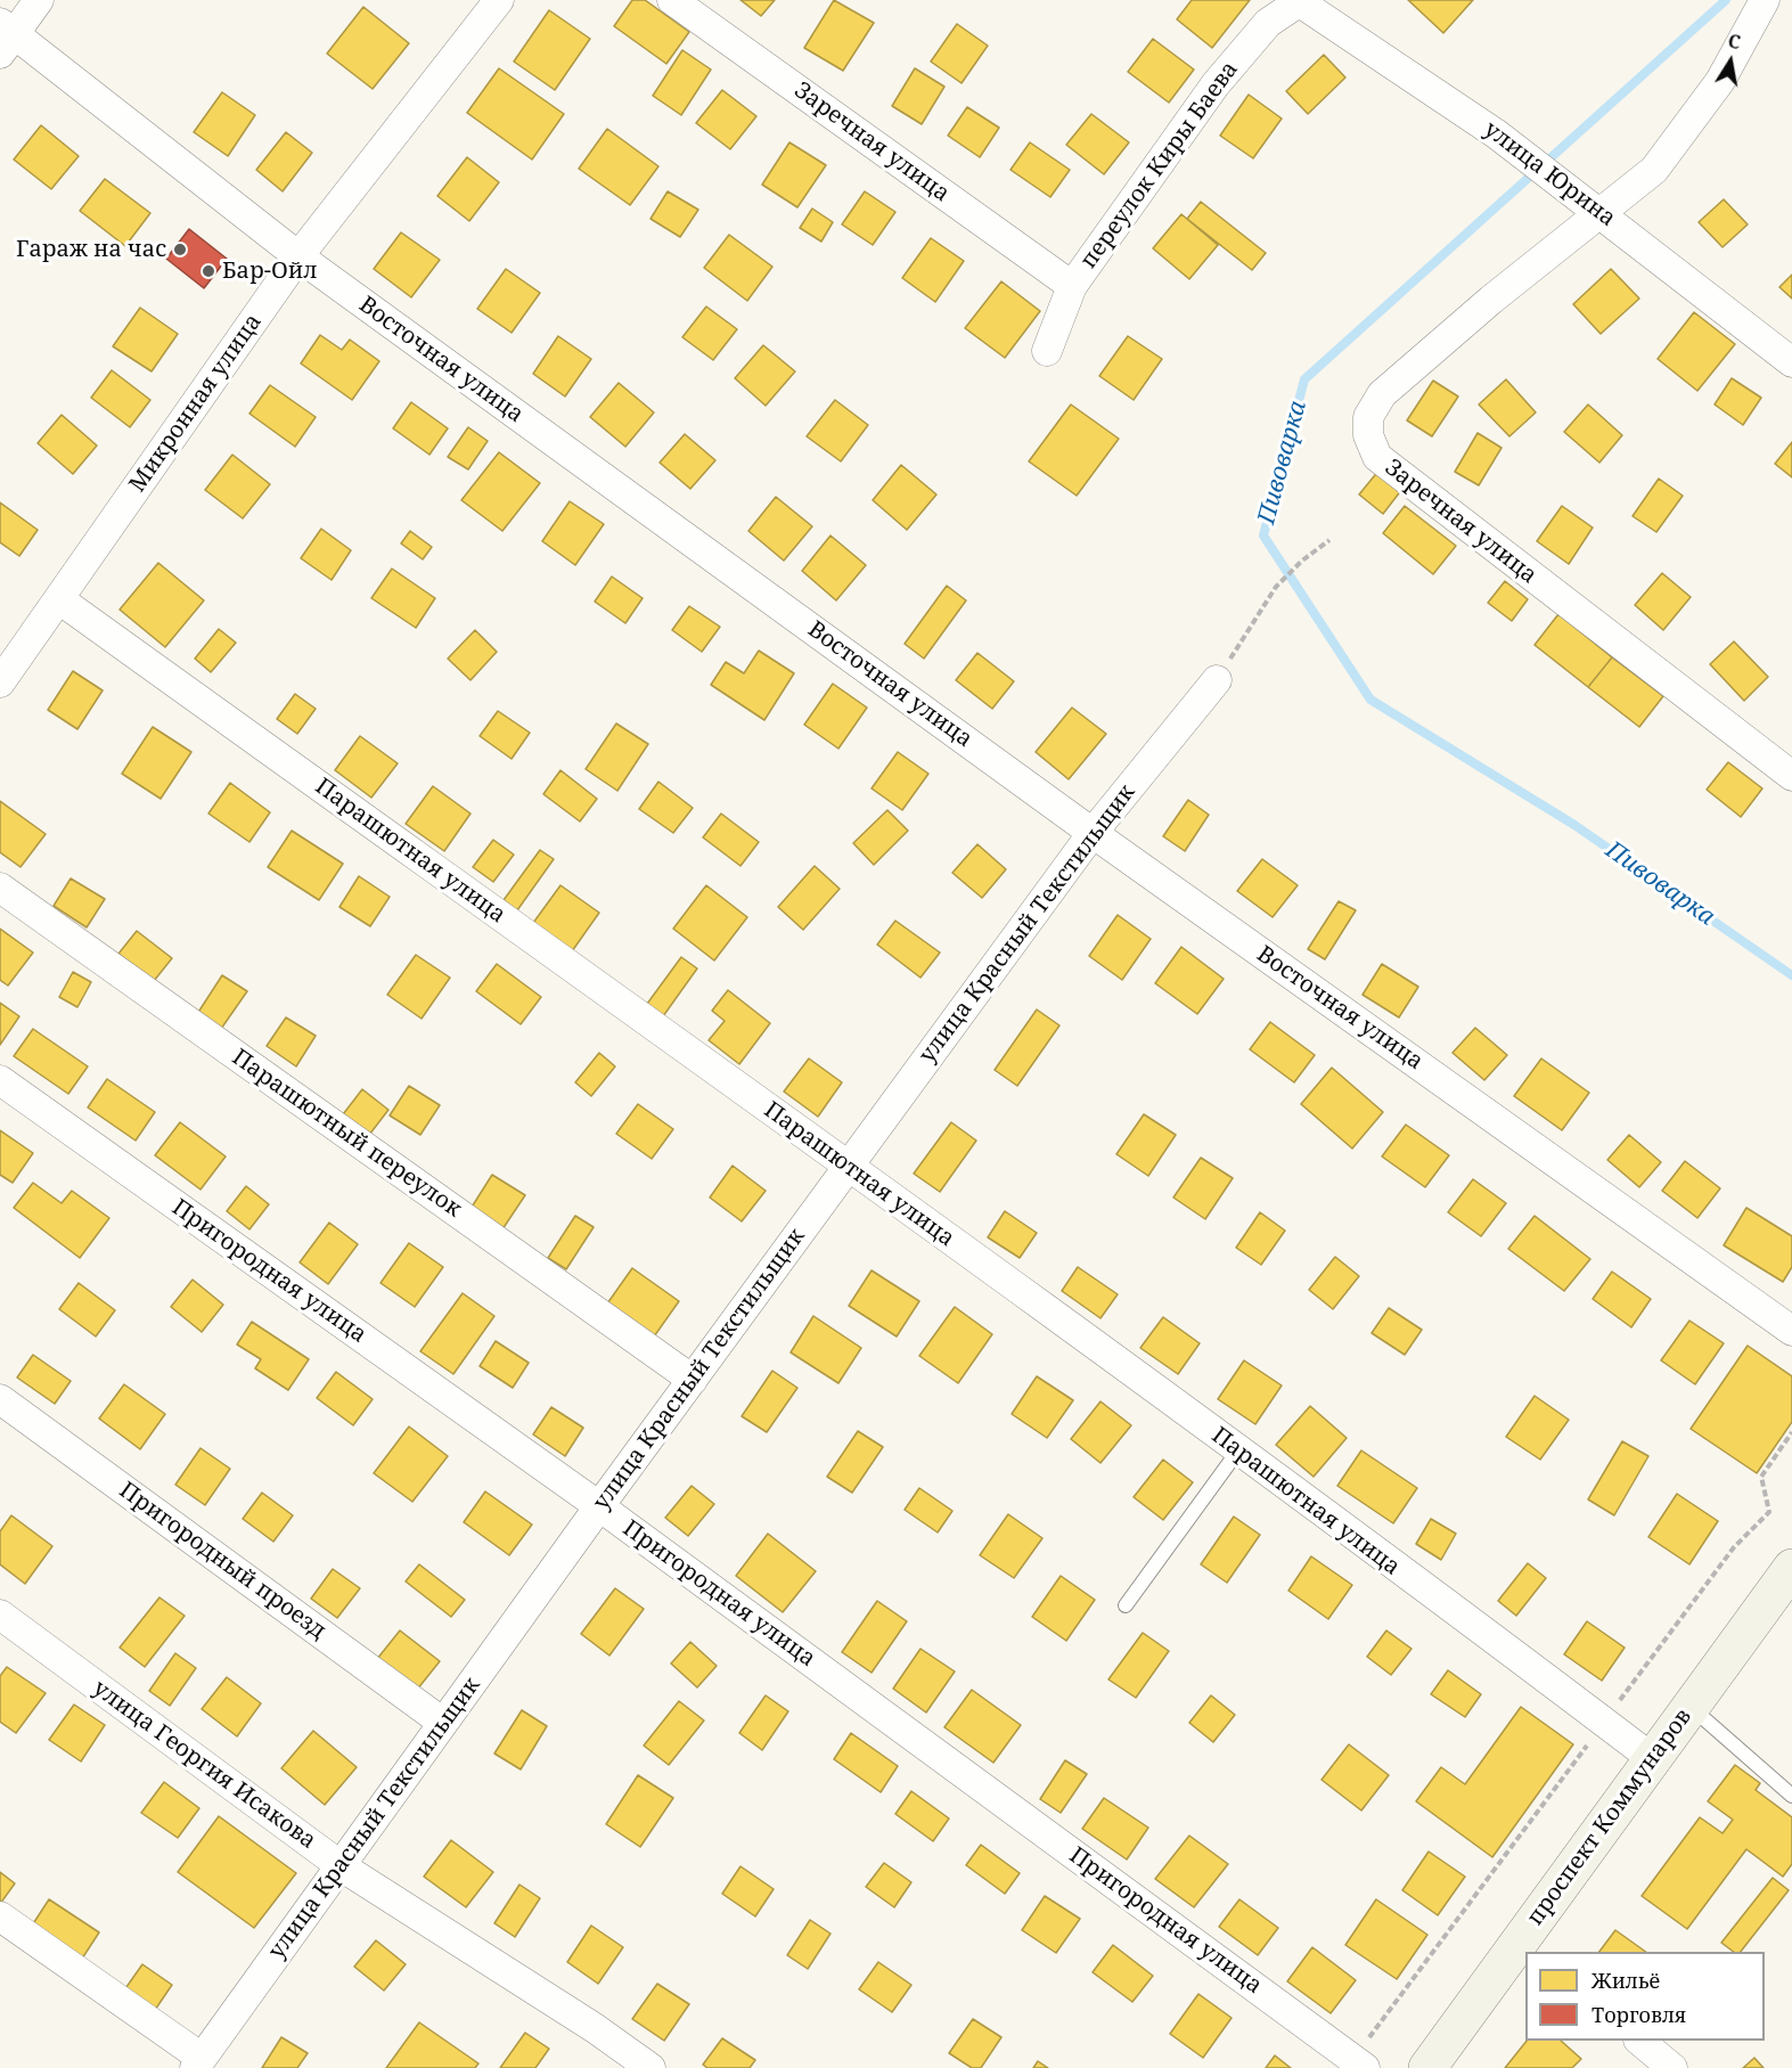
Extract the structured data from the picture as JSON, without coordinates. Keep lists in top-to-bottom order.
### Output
{
  "streets": {
    "street": [
      "Заречная улица",
      "переулок Киры Баева",
      "улица Юрина",
      "Восточная улица",
      "Микронная улица",
      "Парашютная улица",
      "улица Красный Текстильщик",
      "Парашютный переулок",
      "Пригородная улица",
      "Пригородный проезд",
      "улица Георгия Исакова",
      "проспект Коммунаров"
    ]
  },
  "crossings": [
    ["Заречная улица", "переулок Киры Баева"],
    ["Заречная улица", "улица Юрина"],
    ["переулок Киры Баева", "улица Юрина"],
    ["Восточная улица", "Микронная улица"],
    ["Восточная улица", "улица Красный Текстильщик"],
    ["Микронная улица", "Парашютная улица"],
    ["Парашютная улица", "улица Красный Текстильщик"],
    ["Парашютная улица", "проспект Коммунаров"],
    ["улица Красный Текстильщик", "Парашютный переулок"],
    ["улица Красный Текстильщик", "Пригородная улица"],
    ["улица Красный Текстильщик", "Пригородный проезд"],
    ["улица Красный Текстильщик", "улица Георгия Исакова"]
  ],
  "water": ["Пивоварка"],
  "places": ["Гараж на час", "Бар-Ойл"],
  "legend": ["Жильё", "Торговля"],
  "north": "top"
}
